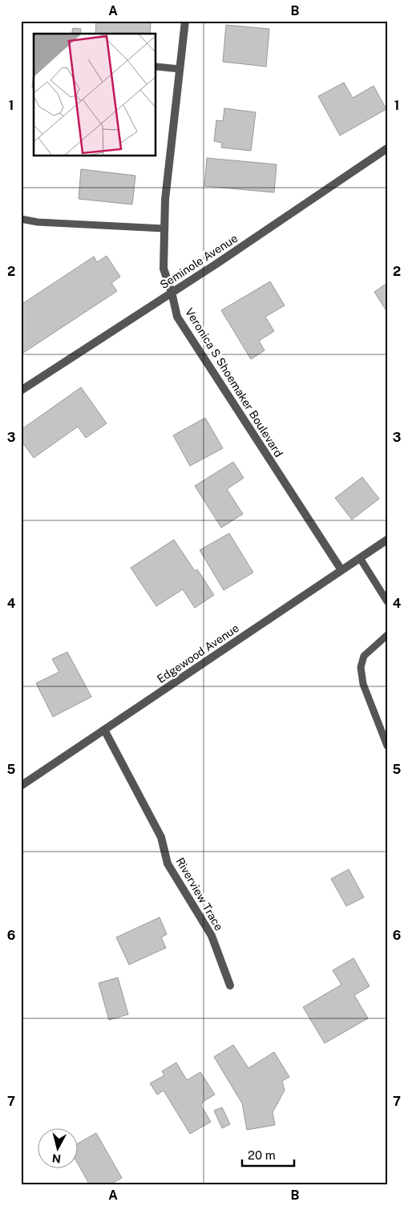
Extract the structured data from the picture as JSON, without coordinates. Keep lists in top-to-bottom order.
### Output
{
  "streets": {
    "street": [
      "Seminole Avenue",
      "Veronica S Shoemaker Boulevard",
      "Edgewood Avenue",
      "Riverview Trace"
    ]
  },
  "crossings": [
    ["Seminole Avenue", "Veronica S Shoemaker Boulevard"],
    ["Veronica S Shoemaker Boulevard", "Edgewood Avenue"],
    ["Edgewood Avenue", "Riverview Trace"]
  ],
  "scale_bar": "20 m",
  "north": "bottom",
  "grid": {
    "columns": ["A", "B"],
    "rows": [
      "1",
      "2",
      "3",
      "4",
      "5",
      "6",
      "7"
    ]
  }
}
